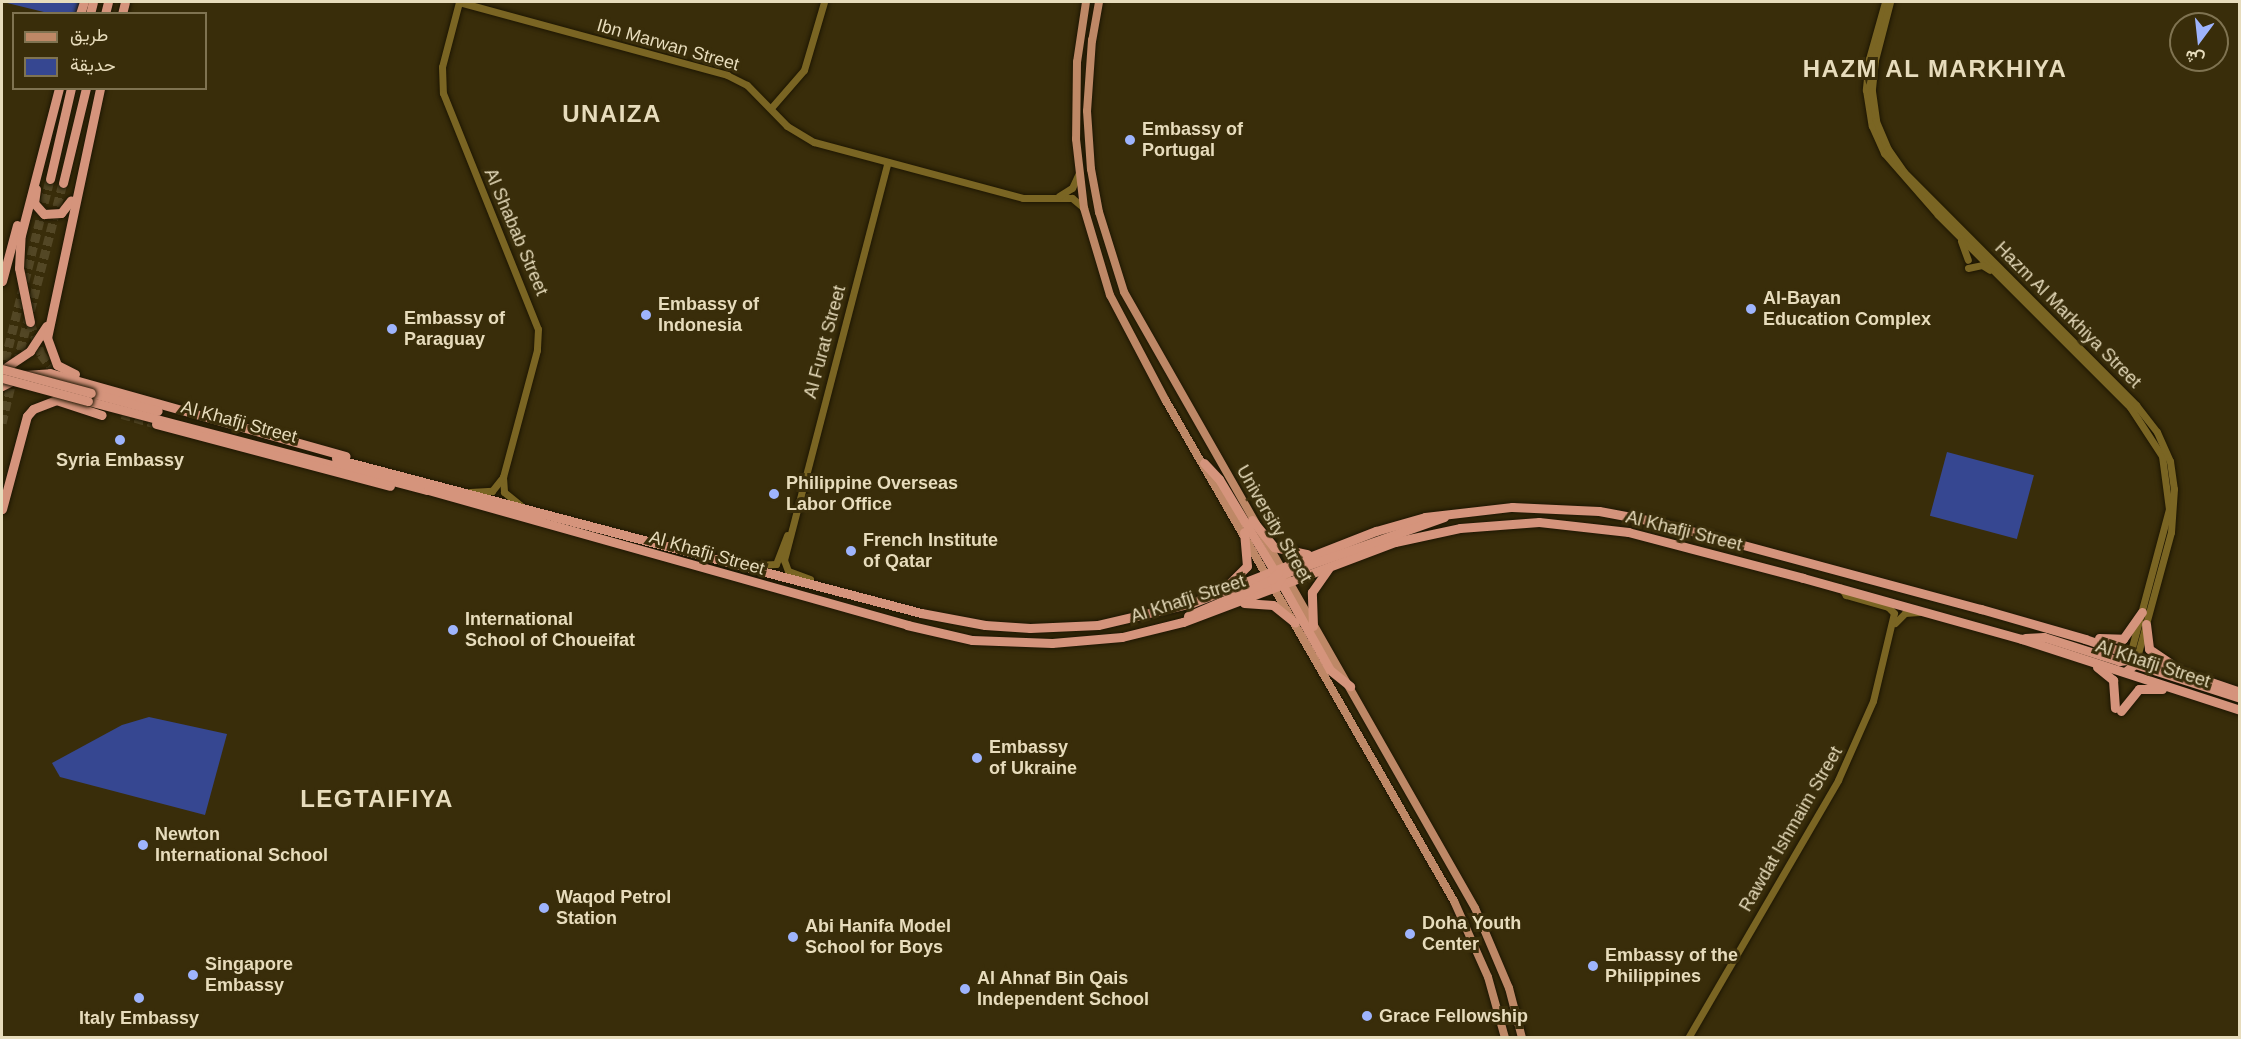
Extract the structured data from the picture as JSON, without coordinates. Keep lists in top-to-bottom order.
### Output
{
  "streets": {
    "highway": ["Al Khafji Street"],
    "main road": ["University Street"],
    "street": [
      "Ibn Marwan Street",
      "Al Shabab Street",
      "Hazm Al Markhiya Street",
      "Al Furat Street",
      "Rawdat Ishmaim Street"
    ]
  },
  "crossings": [
    ["Ibn Marwan Street", "Al Shabab Street"],
    ["Ibn Marwan Street", "Al Furat Street"],
    ["Ibn Marwan Street", "University Street"],
    ["Hazm Al Markhiya Street", "Al Khafji Street"],
    ["Al Furat Street", "Al Khafji Street"],
    ["Al Khafji Street", "University Street"]
  ],
  "districts": ["HAZM AL MARKHIYA", "UNAIZA", "LEGTAIFIYA"],
  "places": [
    "Embassy of Portugal",
    "Al-Bayan Education Complex",
    "Embassy of Indonesia",
    "Embassy of Paraguay",
    "Syria Embassy",
    "Philippine Overseas Labor Office",
    "French Institute of Qatar",
    "International School of Choueifat",
    "Embassy of Ukraine",
    "Newton International School",
    "Waqod Petrol Station",
    "Doha Youth Center",
    "Abi Hanifa Model School for Boys",
    "Embassy of the Philippines",
    "Singapore Embassy",
    "Al Ahnaf Bin Qais Independent School",
    "Italy Embassy",
    "Grace Fellowship"
  ],
  "legend": ["طريق", "حديقة"],
  "north": "bottom"
}
